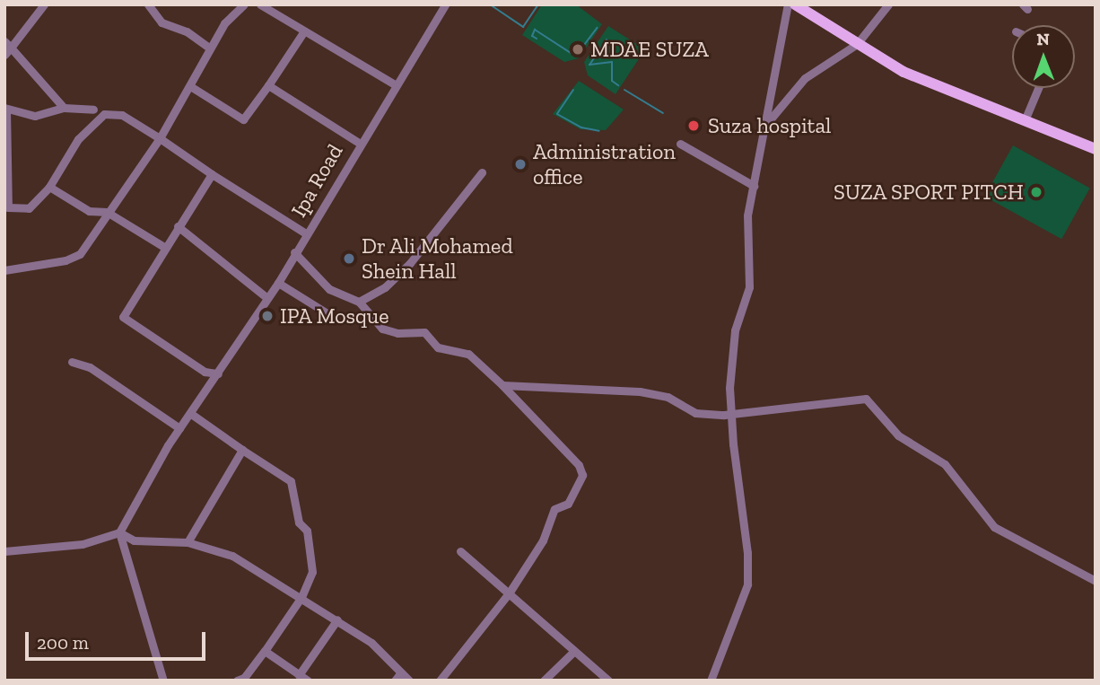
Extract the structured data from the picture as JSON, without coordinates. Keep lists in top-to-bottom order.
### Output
{
  "streets": {
    "street": ["Ipa Road"]
  },
  "places": [
    "MDAE SUZA",
    "Suza hospital",
    "Administration office",
    "SUZA SPORT PITCH",
    "Dr Ali Mohamed Shein Hall",
    "IPA Mosque"
  ],
  "scale_bar": "200 m",
  "north": "top"
}
